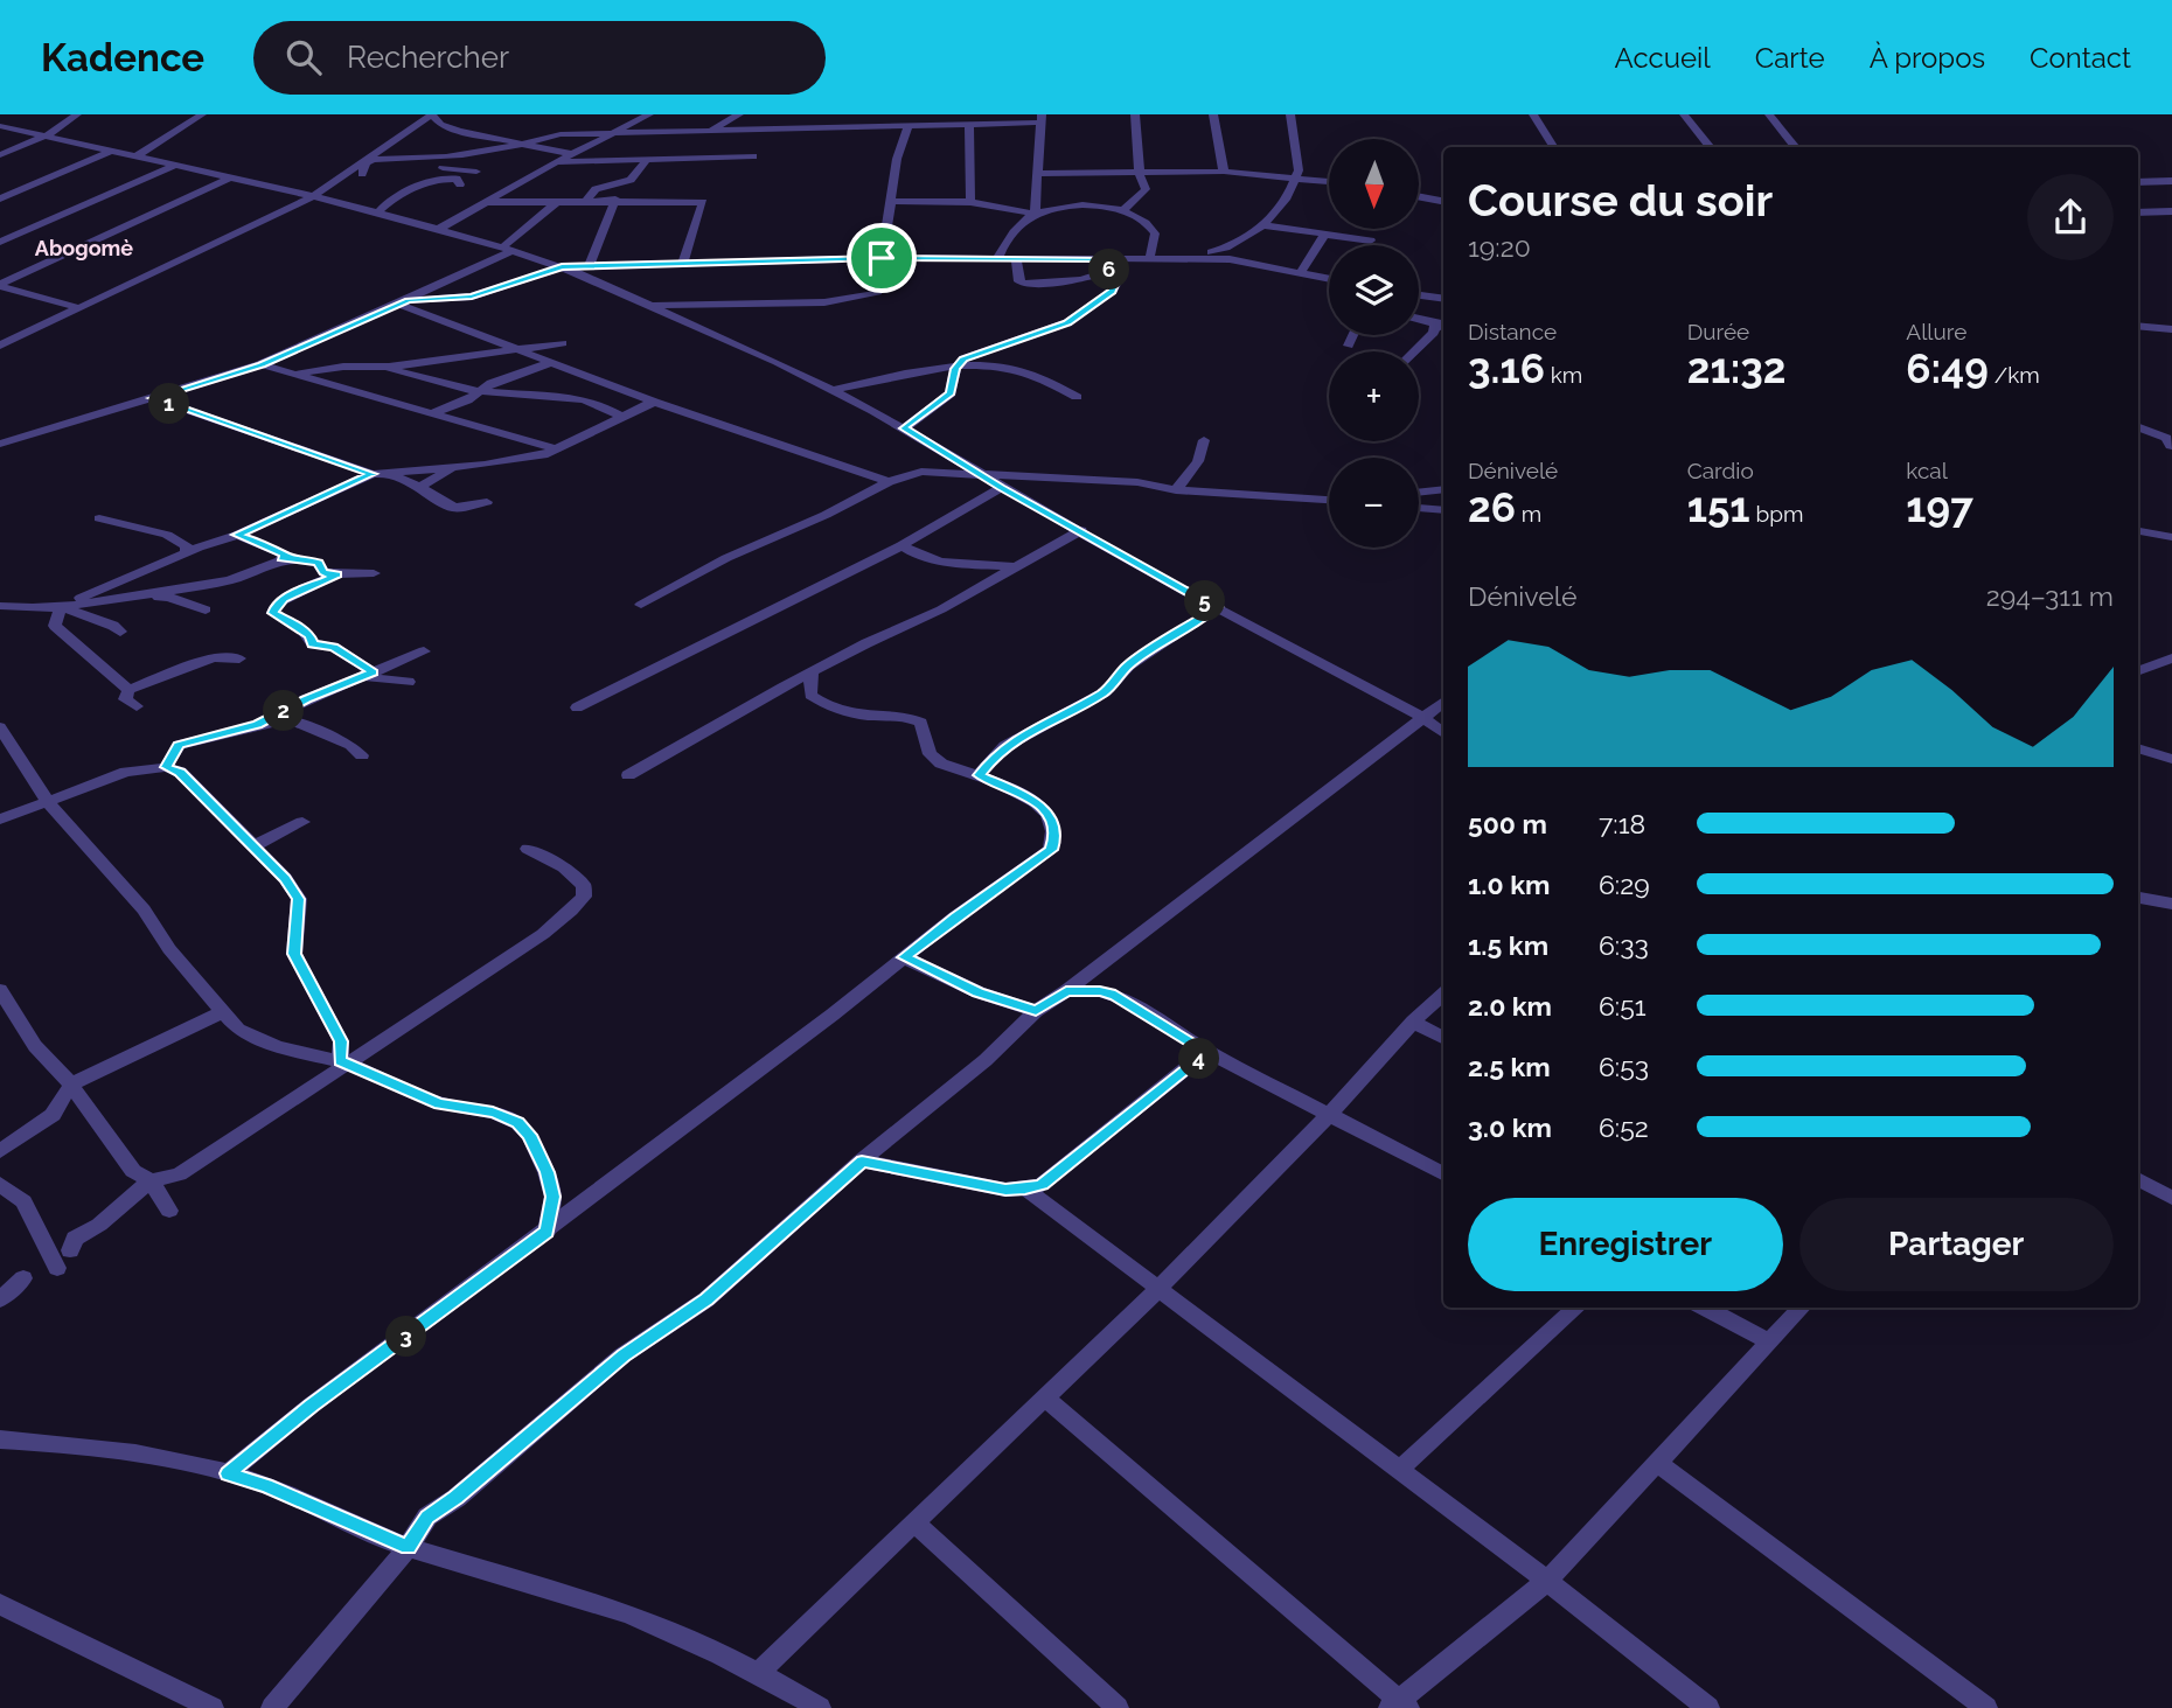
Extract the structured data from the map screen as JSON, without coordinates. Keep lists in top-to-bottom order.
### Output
{
  "districts": ["Abogomè"],
  "north": "bottom",
  "page": {
    "header": "Kadence",
    "search": "Rechercher",
    "nav": [
      "Accueil",
      "Carte",
      "À propos",
      "Contact"
    ],
    "map_buttons": ["+", "−"],
    "heading": ["Course du soir", "19:20"],
    "pins": [
      "6",
      "1",
      "5",
      "2",
      "4",
      "3"
    ],
    "stats": [
      ["Distance", "3.16 km"],
      ["Durée", "21:32"],
      ["Allure", "6:49 /km"],
      ["Dénivelé", "26 m"],
      ["Cardio", "151 bpm"],
      ["kcal", "197"]
    ],
    "chart": ["Dénivelé", "294–311 m"],
    "list": [
      {
        "name": "500 m",
        "note": "7:18"
      },
      {
        "name": "1.0 km",
        "note": "6:29"
      },
      {
        "name": "1.5 km",
        "note": "6:33"
      },
      {
        "name": "2.0 km",
        "note": "6:51"
      },
      {
        "name": "2.5 km",
        "note": "6:53"
      },
      {
        "name": "3.0 km",
        "note": "6:52"
      }
    ],
    "buttons": ["Enregistrer", "Partager"]
  }
}
